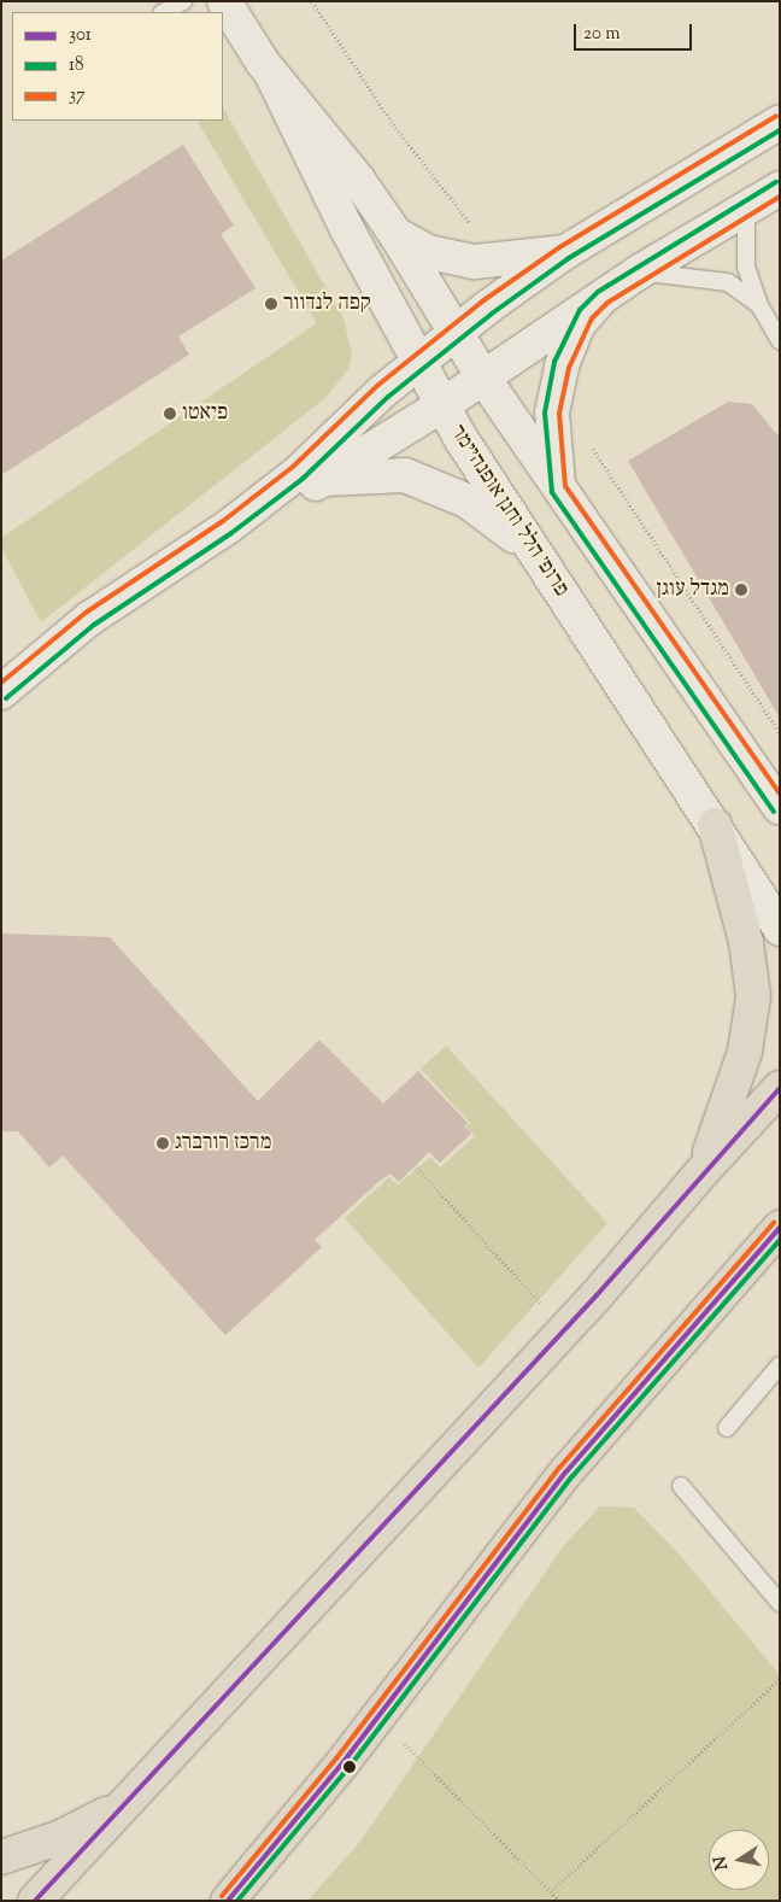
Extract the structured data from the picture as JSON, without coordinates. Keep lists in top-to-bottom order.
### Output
{
  "streets": {
    "street": ["פרופ׳ הלל וחנן אופנהיימר"]
  },
  "places": [
    "קפה לנדוור",
    "פיאטו",
    "מגדל עוגן",
    "מרכז רורברג"
  ],
  "lines": ["transit line 37", "transit line 18", "transit line 301"],
  "legend": ["301", "18", "37"],
  "scale_bar": "20 m",
  "north": "left"
}
